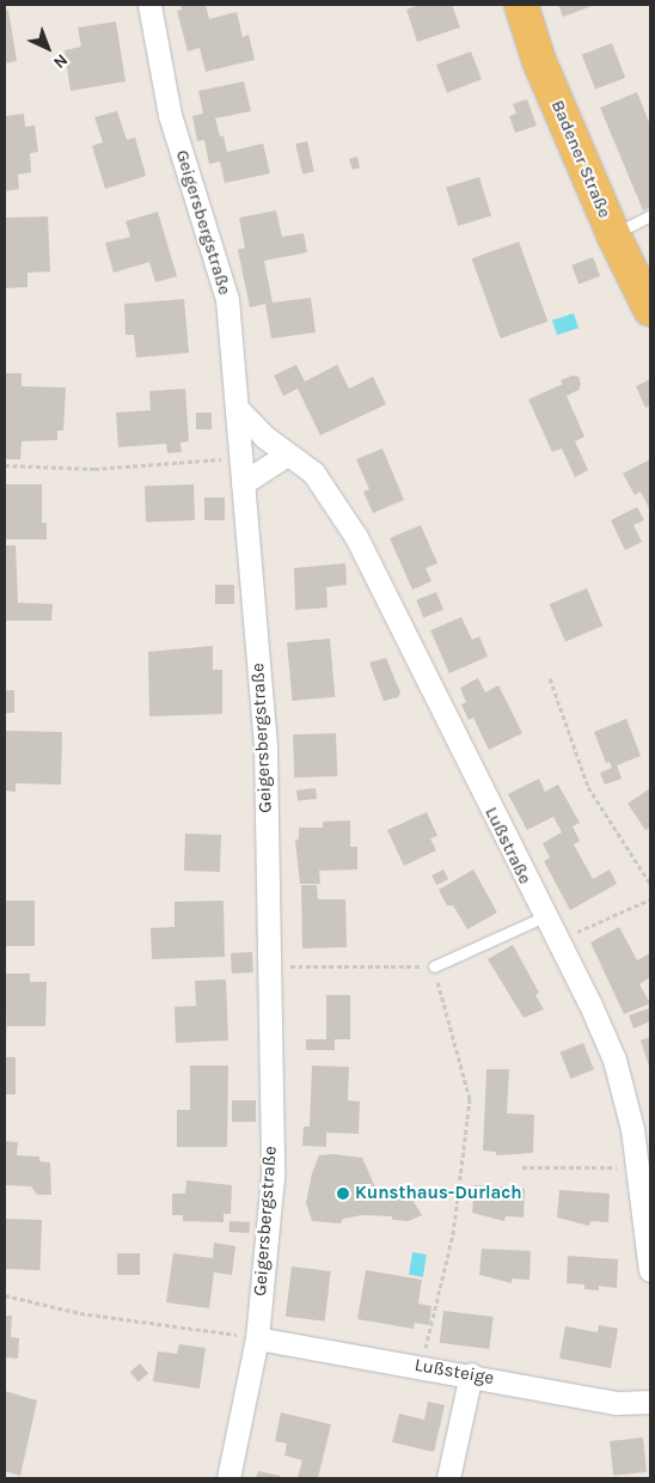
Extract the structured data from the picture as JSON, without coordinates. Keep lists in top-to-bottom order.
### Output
{
  "streets": {
    "main road": ["Badener Straße"],
    "street": ["Geigersbergstraße", "Lußstraße", "Lußsteige"]
  },
  "crossings": [
    ["Geigersbergstraße", "Lußstraße"],
    ["Geigersbergstraße", "Lußsteige"]
  ],
  "places": ["Kunsthaus-Durlach"],
  "north": "bottom right"
}
